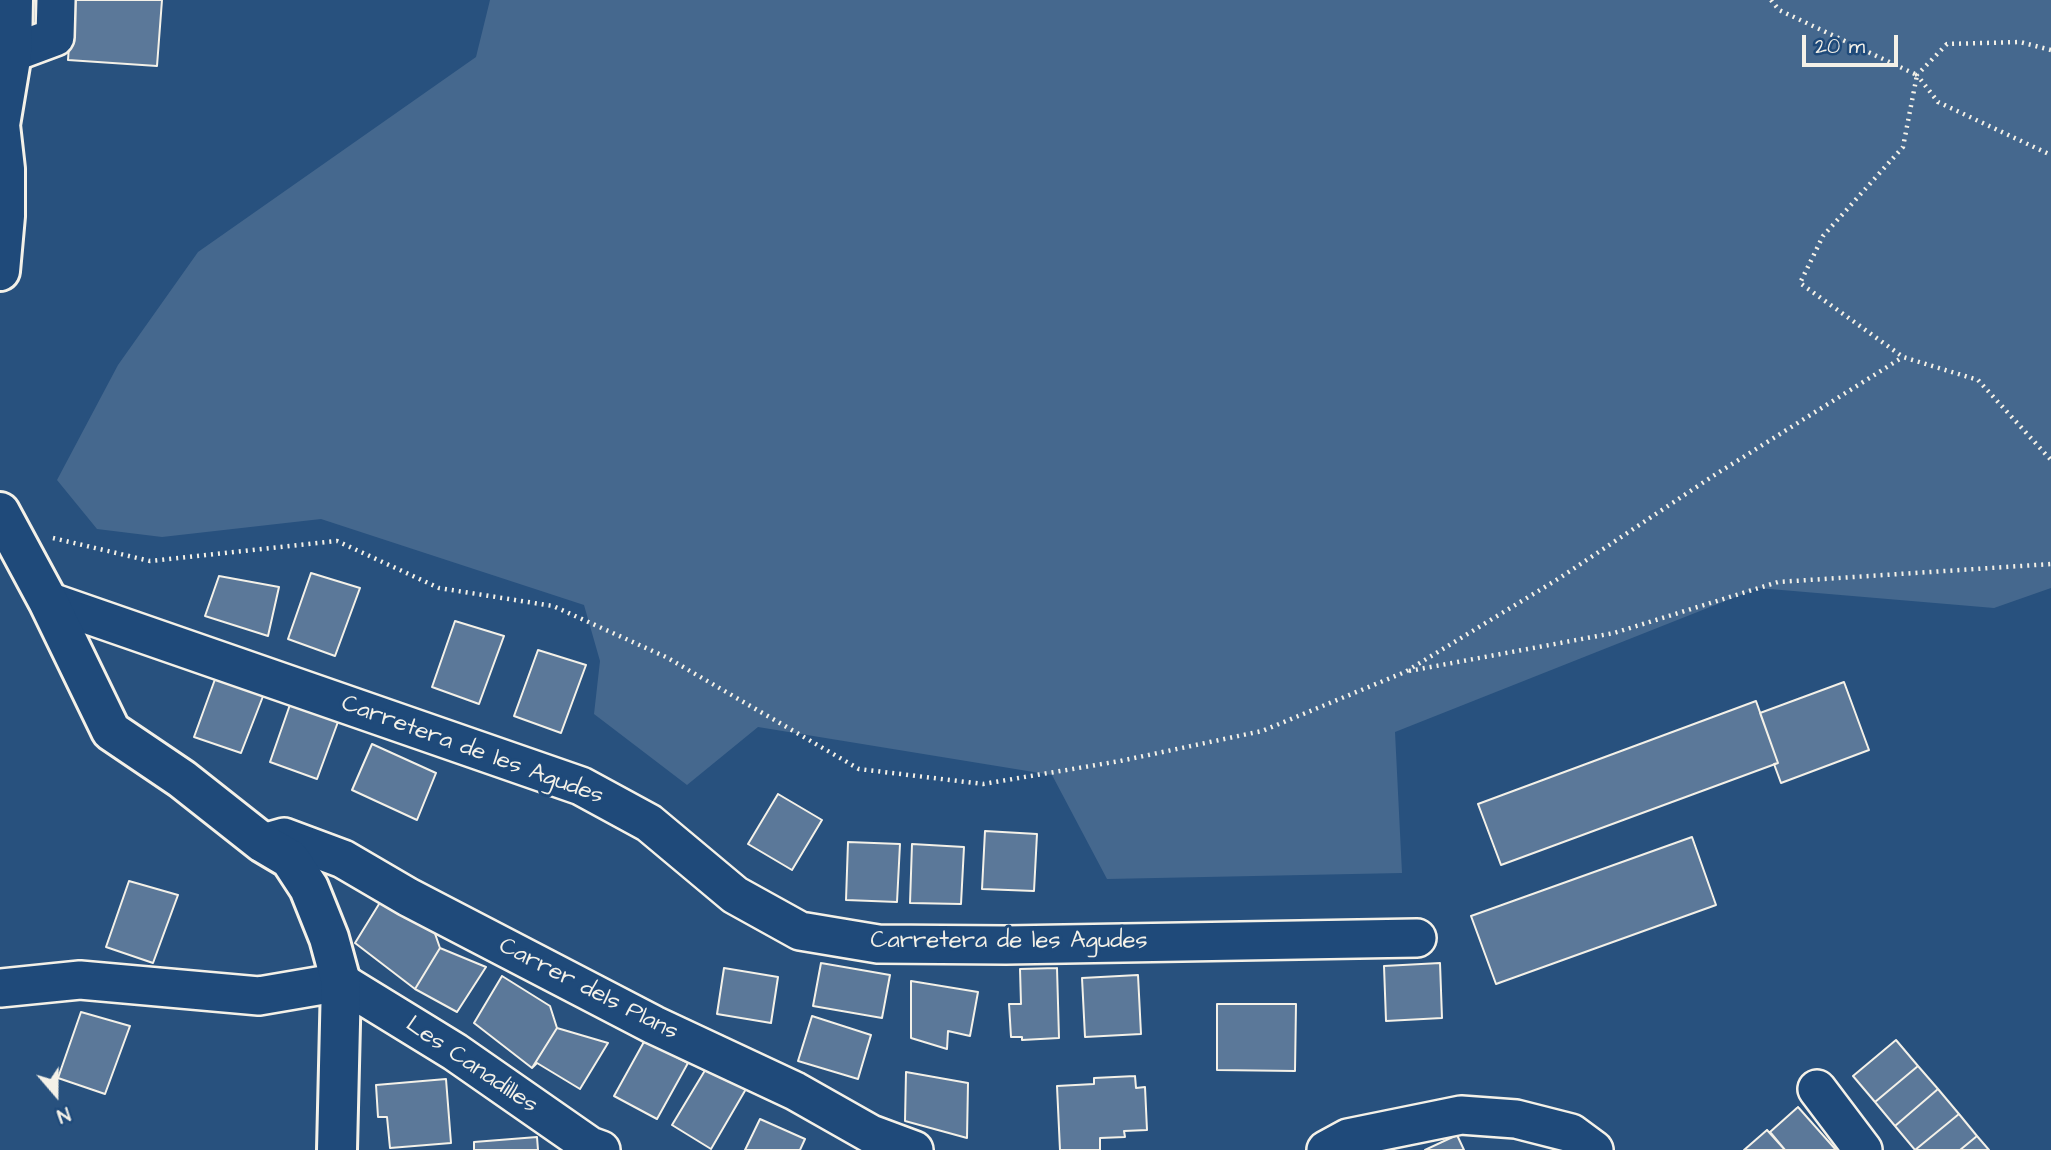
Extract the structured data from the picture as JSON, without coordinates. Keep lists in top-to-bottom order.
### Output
{
  "streets": {
    "street": ["Carretera de les Agudes", "Carrer dels Plans", "Les Canadilles"]
  },
  "scale_bar": "20 m",
  "north": "bottom"
}
